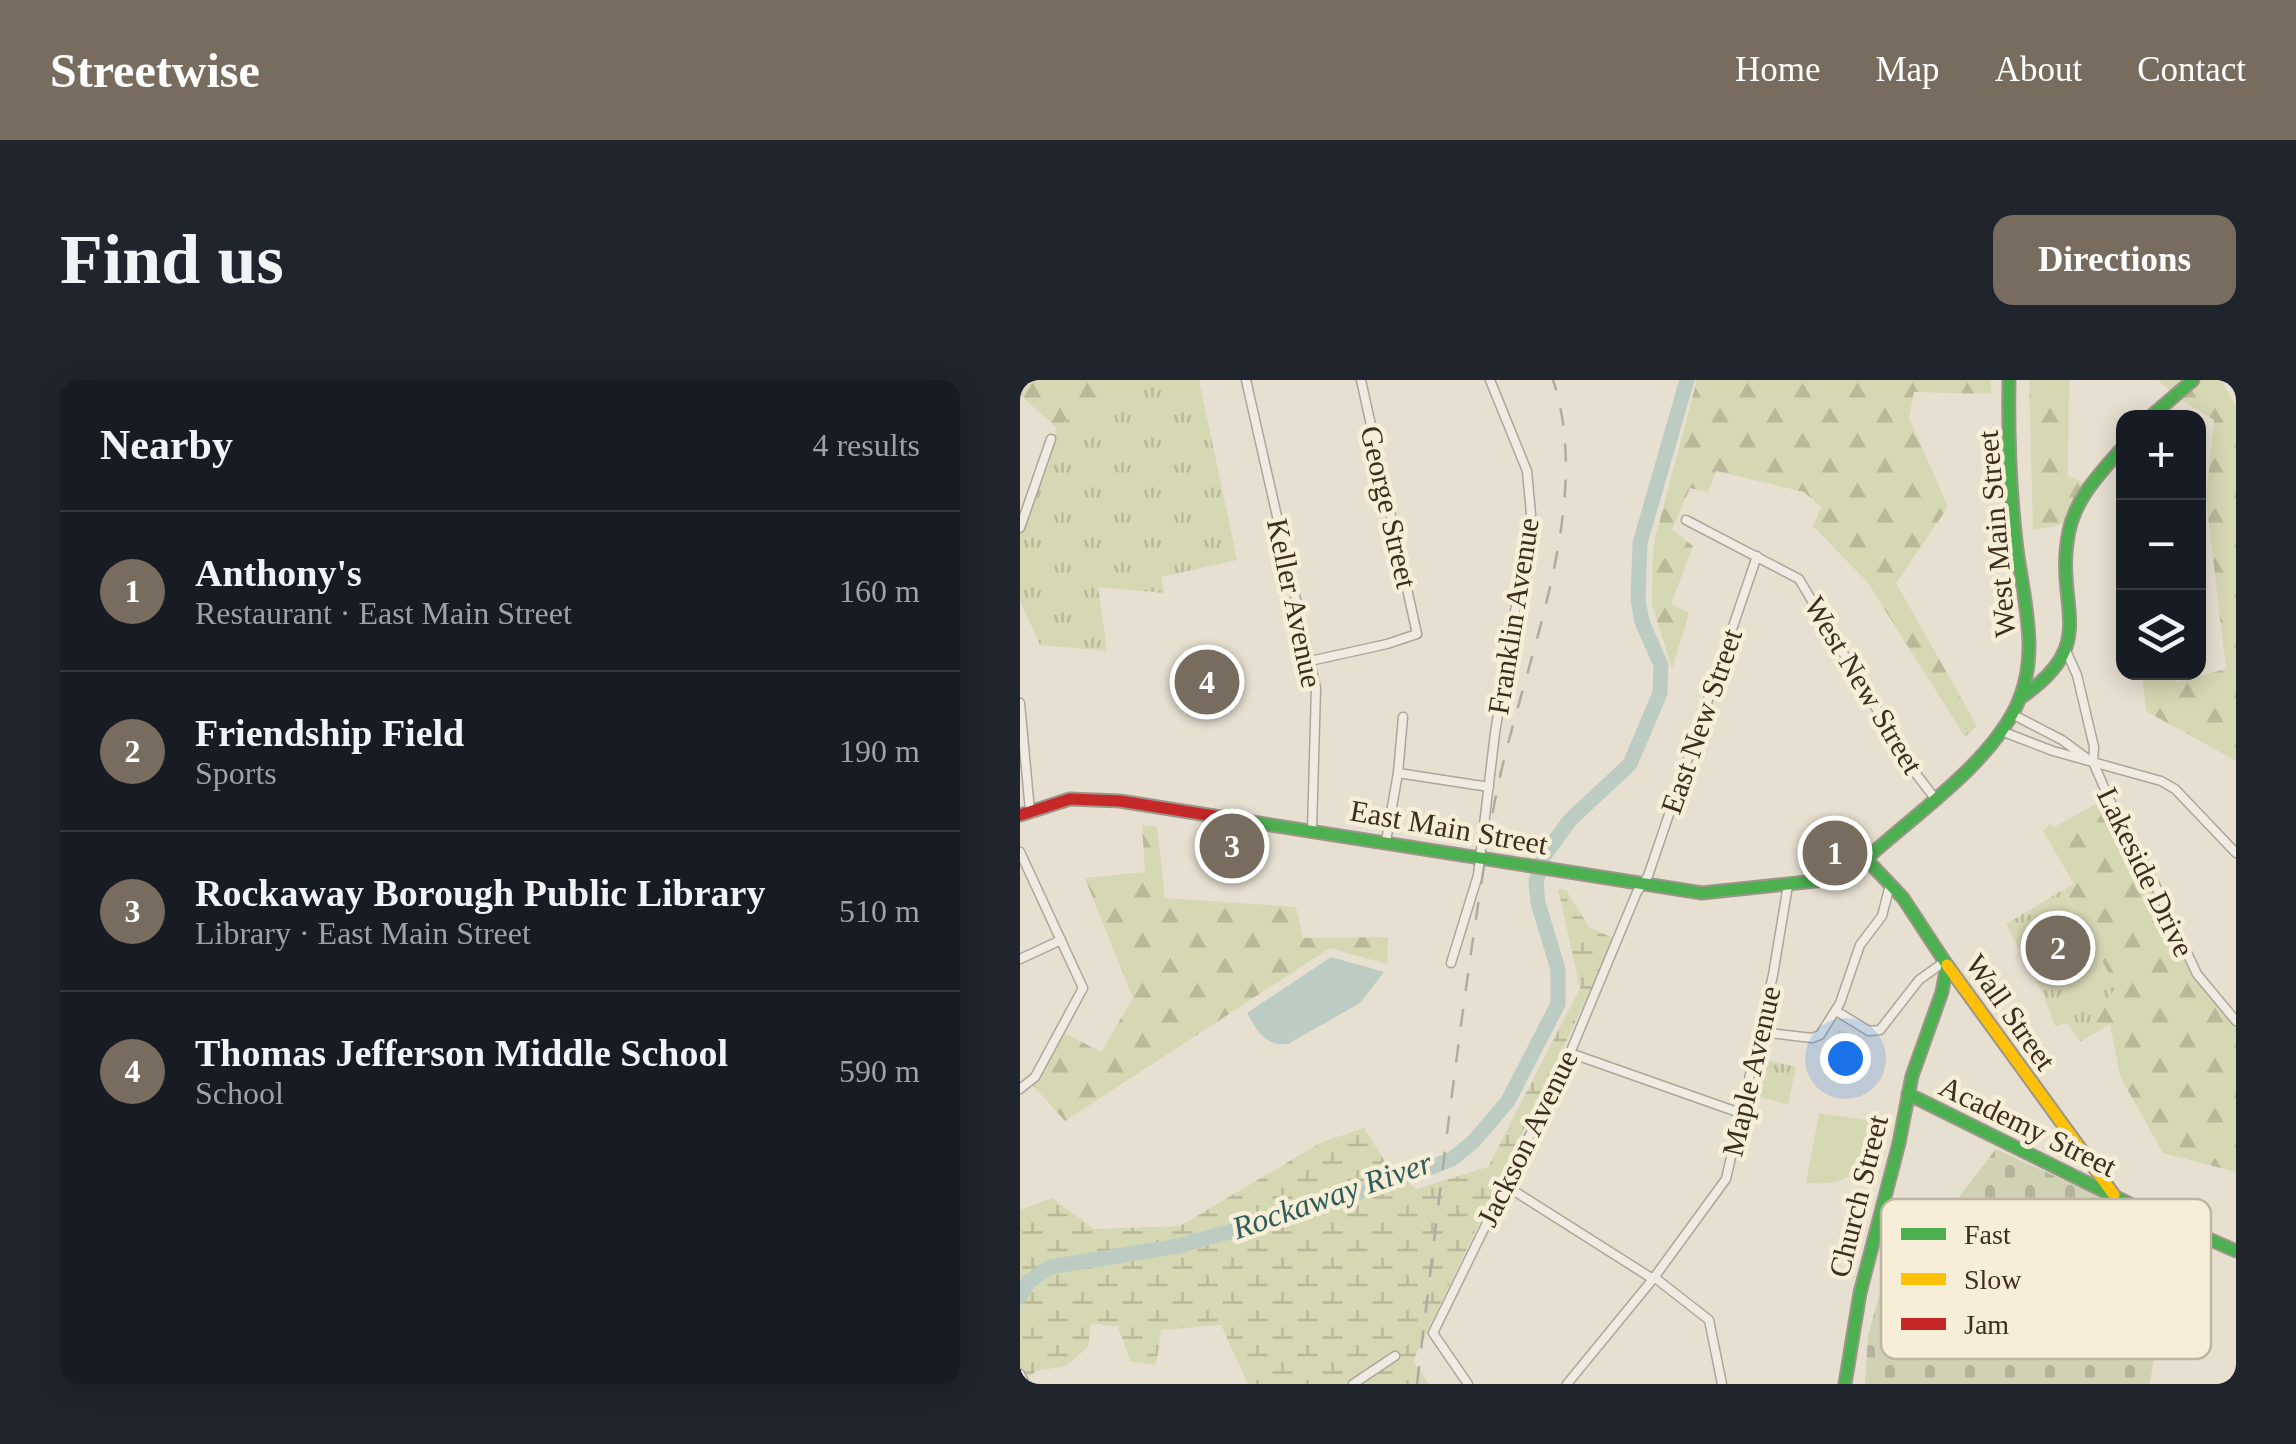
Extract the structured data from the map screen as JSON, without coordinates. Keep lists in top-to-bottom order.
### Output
{
  "streets": {
    "street": [
      "George Street",
      "West Main Street",
      "Keller Avenue",
      "Franklin Avenue",
      "West New Street",
      "East New Street",
      "East Main Street",
      "Lakeside Drive",
      "Wall Street",
      "Maple Avenue",
      "Academy Street",
      "Jackson Avenue",
      "Church Street"
    ]
  },
  "crossings": [
    ["George Street", "Keller Avenue"],
    ["West Main Street", "West New Street"],
    ["West Main Street", "East Main Street"],
    ["West Main Street", "Wall Street"],
    ["Keller Avenue", "East Main Street"],
    ["Franklin Avenue", "East Main Street"],
    ["West New Street", "East New Street"],
    ["East New Street", "East Main Street"],
    ["East New Street", "Jackson Avenue"],
    ["East Main Street", "Wall Street"],
    ["East Main Street", "Maple Avenue"],
    ["East Main Street", "Jackson Avenue"],
    ["Wall Street", "Academy Street"],
    ["Wall Street", "Church Street"],
    ["Academy Street", "Church Street"]
  ],
  "water": ["Rockaway River"],
  "legend": ["Fast", "Slow", "Jam"],
  "page": {
    "header": "Streetwise",
    "nav": [
      "Home",
      "Map",
      "About",
      "Contact"
    ],
    "buttons": "Directions",
    "title": "Find us",
    "heading": ["Nearby", "4 results"],
    "map_buttons": ["+", "−"],
    "list": [
      {
        "mark": "1",
        "name": "Anthony's",
        "note": "Restaurant · East Main Street",
        "value": "160 m"
      },
      {
        "mark": "2",
        "name": "Friendship Field",
        "note": "Sports",
        "value": "190 m"
      },
      {
        "mark": "3",
        "name": "Rockaway Borough Public Library",
        "note": "Library · East Main Street",
        "value": "510 m"
      },
      {
        "mark": "4",
        "name": "Thomas Jefferson Middle School",
        "note": "School",
        "value": "590 m"
      }
    ],
    "pins": [
      "4",
      "3",
      "1",
      "2"
    ]
  }
}
